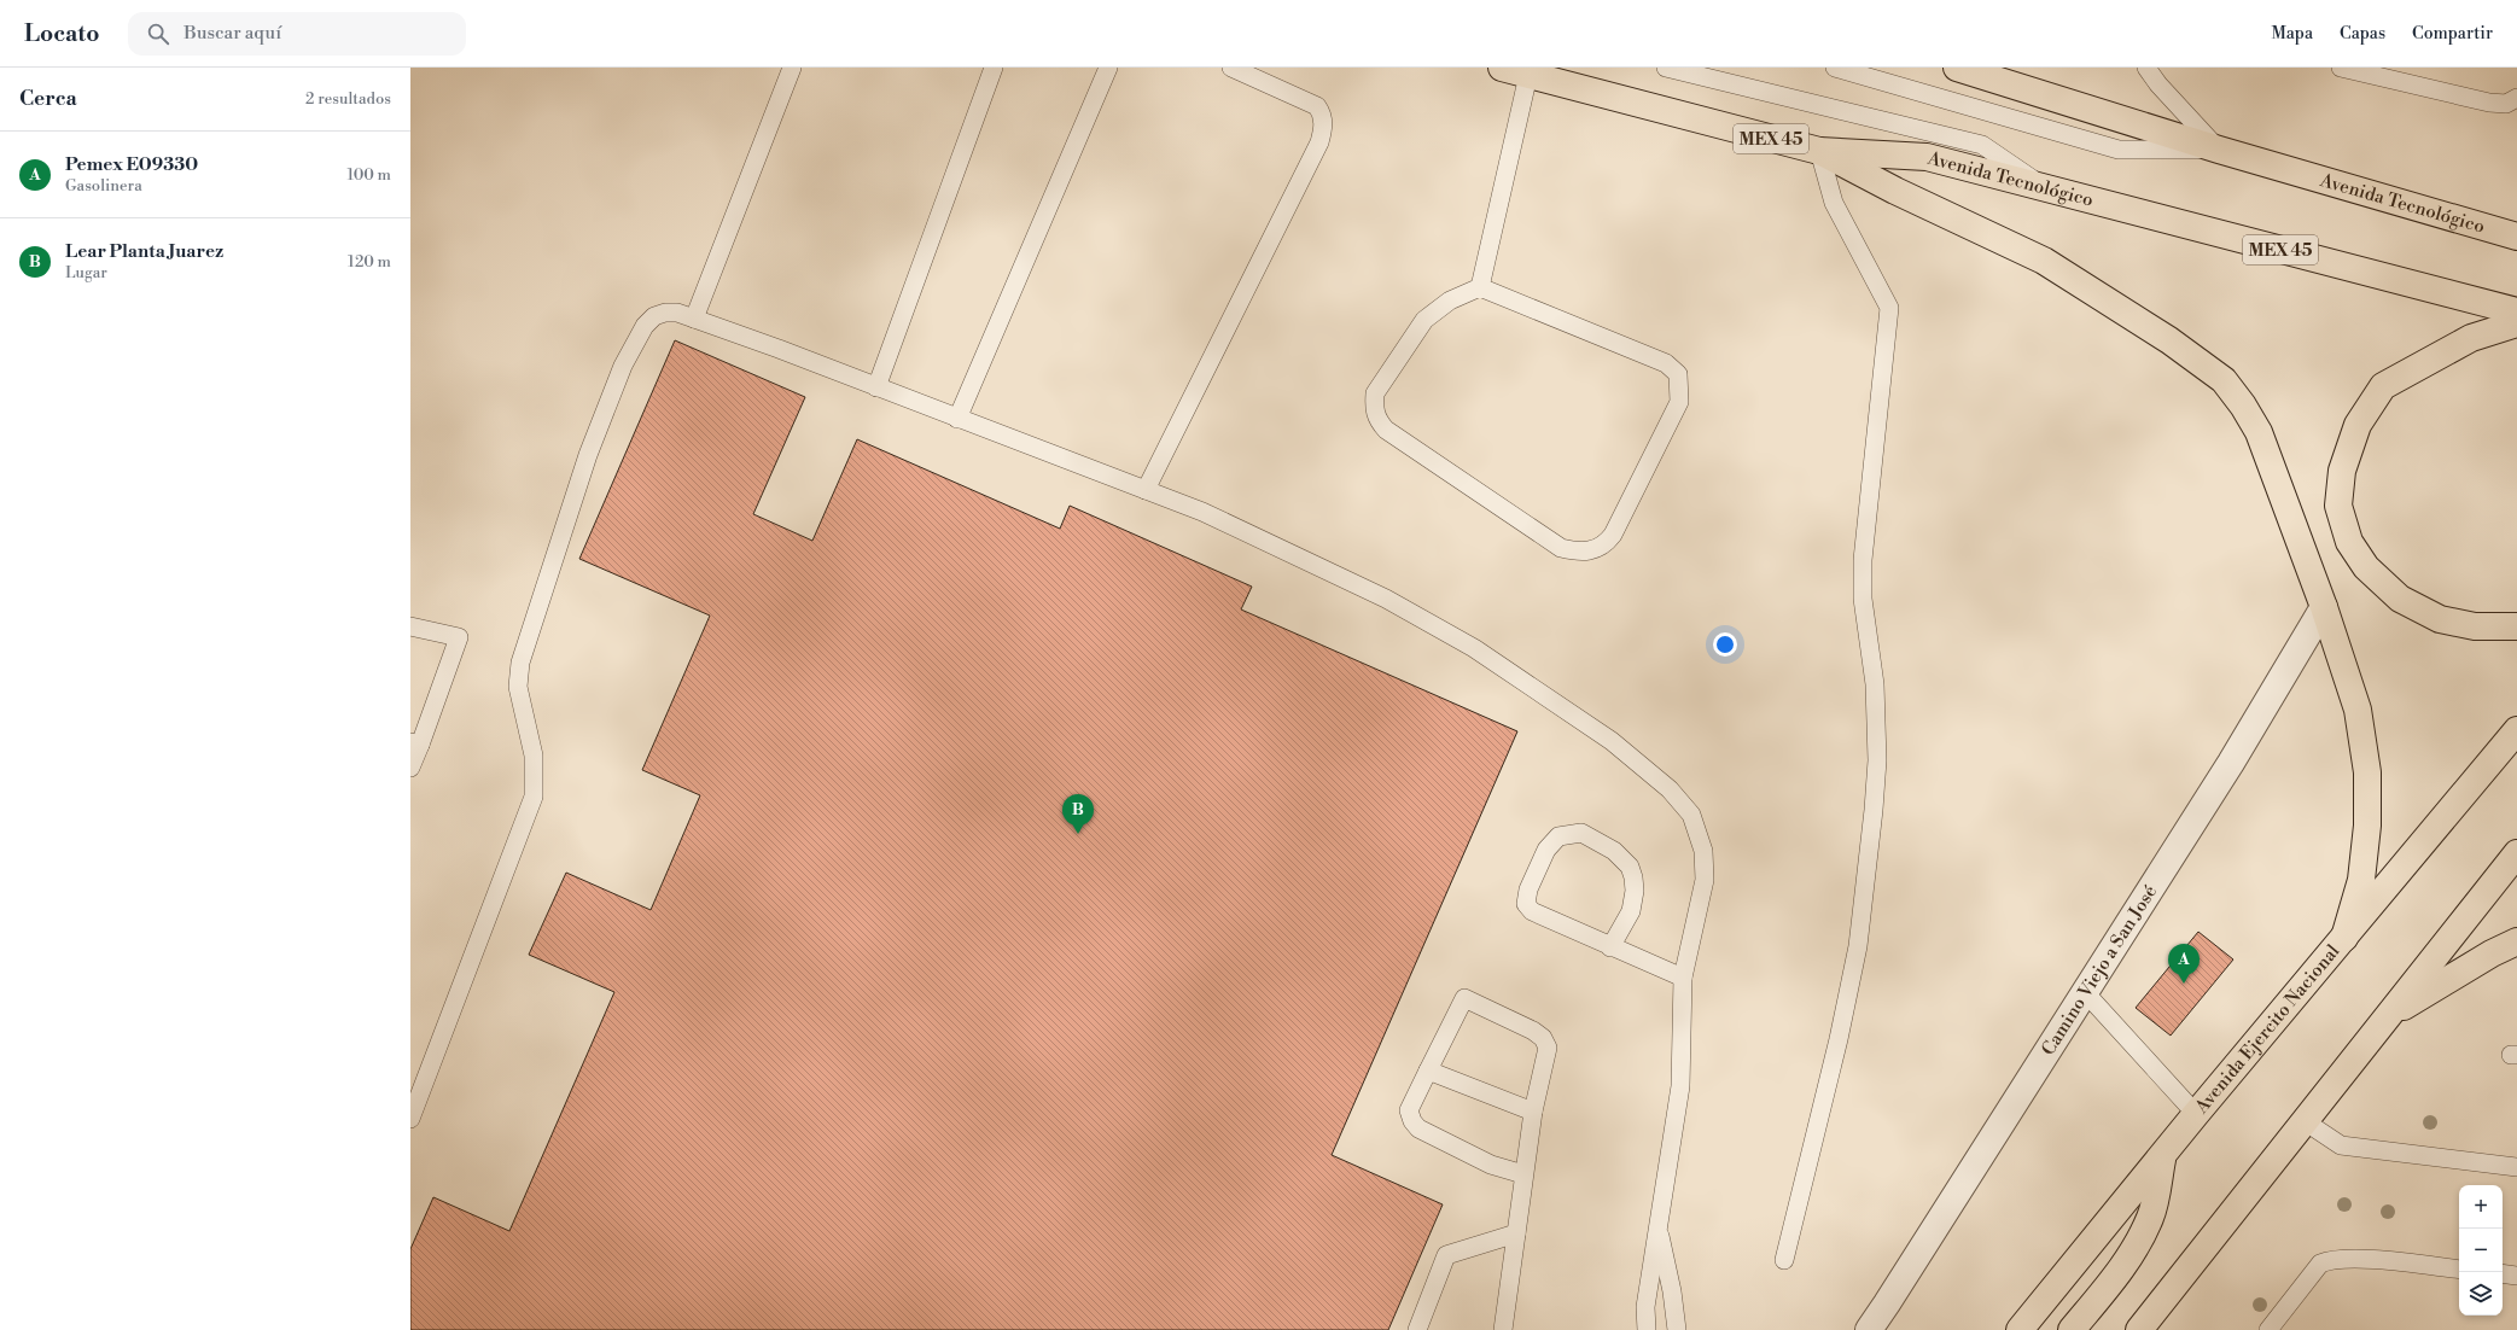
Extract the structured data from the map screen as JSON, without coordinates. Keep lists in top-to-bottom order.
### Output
{
  "streets": {
    "main road": ["MEX 45", "Avenida Tecnológico", "Avenida Ejercito Nacional"],
    "street": ["Camino Viejo a San José"]
  },
  "page": {
    "header": "Locato",
    "search": "Buscar aquí",
    "nav": ["Mapa", "Capas", "Compartir"],
    "heading": ["Cerca", "2 resultados"],
    "list": [
      {
        "mark": "A",
        "name": "Pemex E09330",
        "note": "Gasolinera",
        "value": "100 m"
      },
      {
        "mark": "B",
        "name": "Lear Planta Juarez",
        "note": "Lugar",
        "value": "120 m"
      }
    ],
    "pins": ["B", "A"],
    "map_buttons": ["+", "−"]
  }
}
